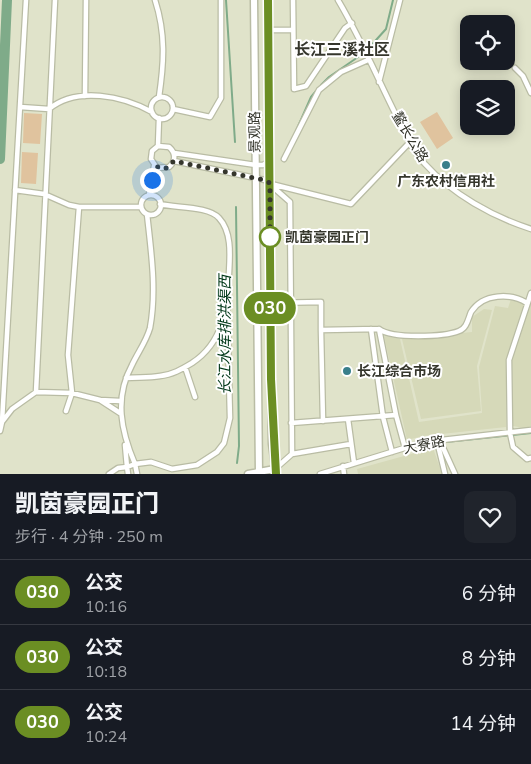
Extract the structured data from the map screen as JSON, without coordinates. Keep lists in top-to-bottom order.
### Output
{
  "streets": {
    "main road": ["景观路"],
    "street": ["鳌长公路", "大寮路"]
  },
  "districts": ["长江三溪社区"],
  "water": ["长江水库排洪渠西"],
  "places": ["广东农村信用社", "凯茵豪园正门", "长江综合市场"],
  "lines": ["bus line 030"],
  "page": {
    "on_map": "030",
    "heading": ["凯茵豪园正门", "步行 · 4 分钟 · 250 m"],
    "list": [
      {
        "mark": "030",
        "name": "公交",
        "note": "10:16",
        "value": "6 分钟"
      },
      {
        "mark": "030",
        "name": "公交",
        "note": "10:18",
        "value": "8 分钟"
      },
      {
        "mark": "030",
        "name": "公交",
        "note": "10:24",
        "value": "14 分钟"
      }
    ]
  }
}
